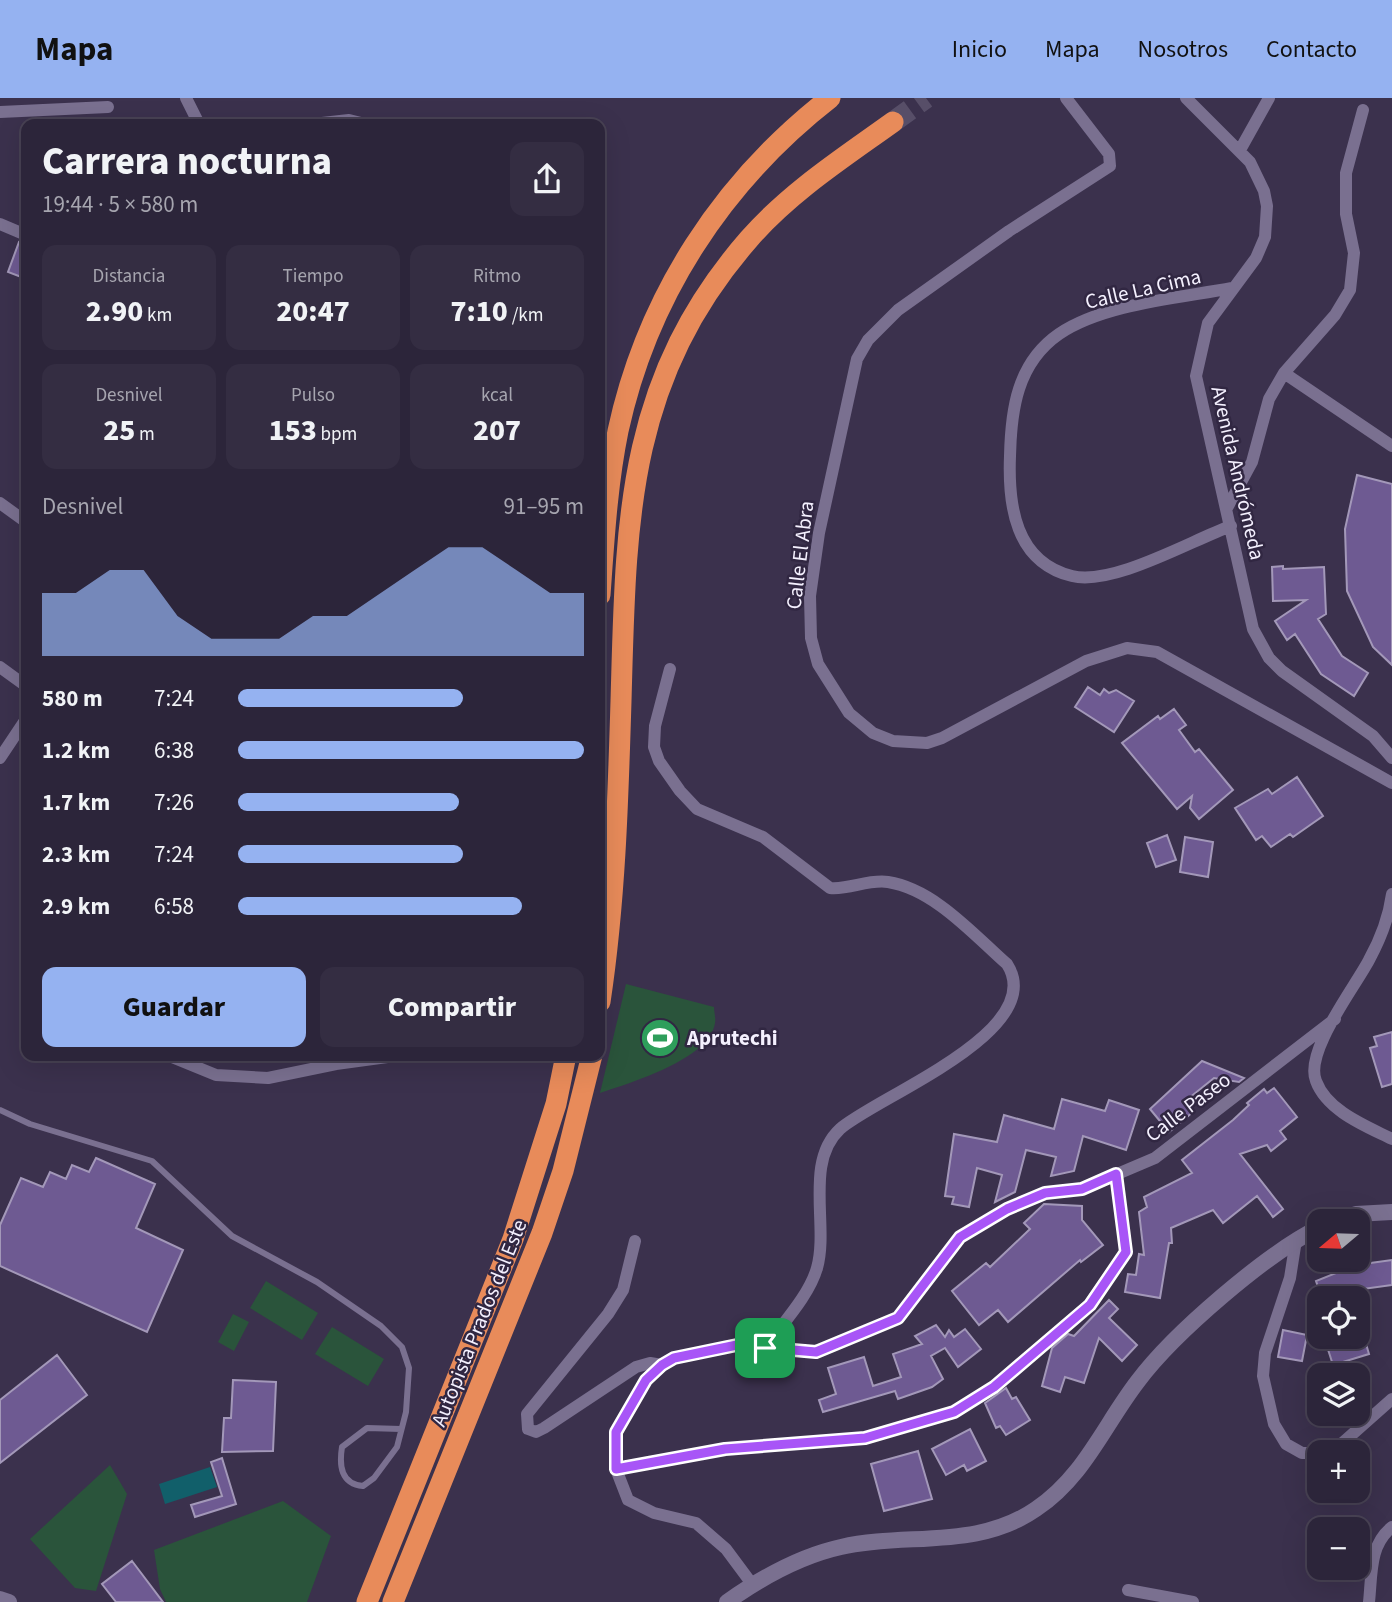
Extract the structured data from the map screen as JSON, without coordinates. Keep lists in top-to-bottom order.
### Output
{
  "streets": {
    "highway": ["Autopista Prados del Este"],
    "street": [
      "Calle La Cima",
      "Avenida Andrómeda",
      "Calle El Abra",
      "Calle Paseo"
    ]
  },
  "crossings": [
    ["Calle La Cima", "Avenida Andrómeda"]
  ],
  "places": {
    "sports": ["Aprutechi"]
  },
  "north": "left",
  "page": {
    "header": "Mapa",
    "nav": [
      "Inicio",
      "Mapa",
      "Nosotros",
      "Contacto"
    ],
    "heading": ["Carrera nocturna", "19:44 · 5 × 580 m"],
    "stats": [
      ["Distancia", "2.90 km"],
      ["Tiempo", "20:47"],
      ["Ritmo", "7:10 /km"],
      ["Desnivel", "25 m"],
      ["Pulso", "153 bpm"],
      ["kcal", "207"]
    ],
    "chart": ["Desnivel", "91–95 m"],
    "list": [
      {
        "name": "580 m",
        "note": "7:24"
      },
      {
        "name": "1.2 km",
        "note": "6:38"
      },
      {
        "name": "1.7 km",
        "note": "7:26"
      },
      {
        "name": "2.3 km",
        "note": "7:24"
      },
      {
        "name": "2.9 km",
        "note": "6:58"
      }
    ],
    "buttons": ["Guardar", "Compartir"],
    "map_buttons": ["+", "−"]
  }
}
